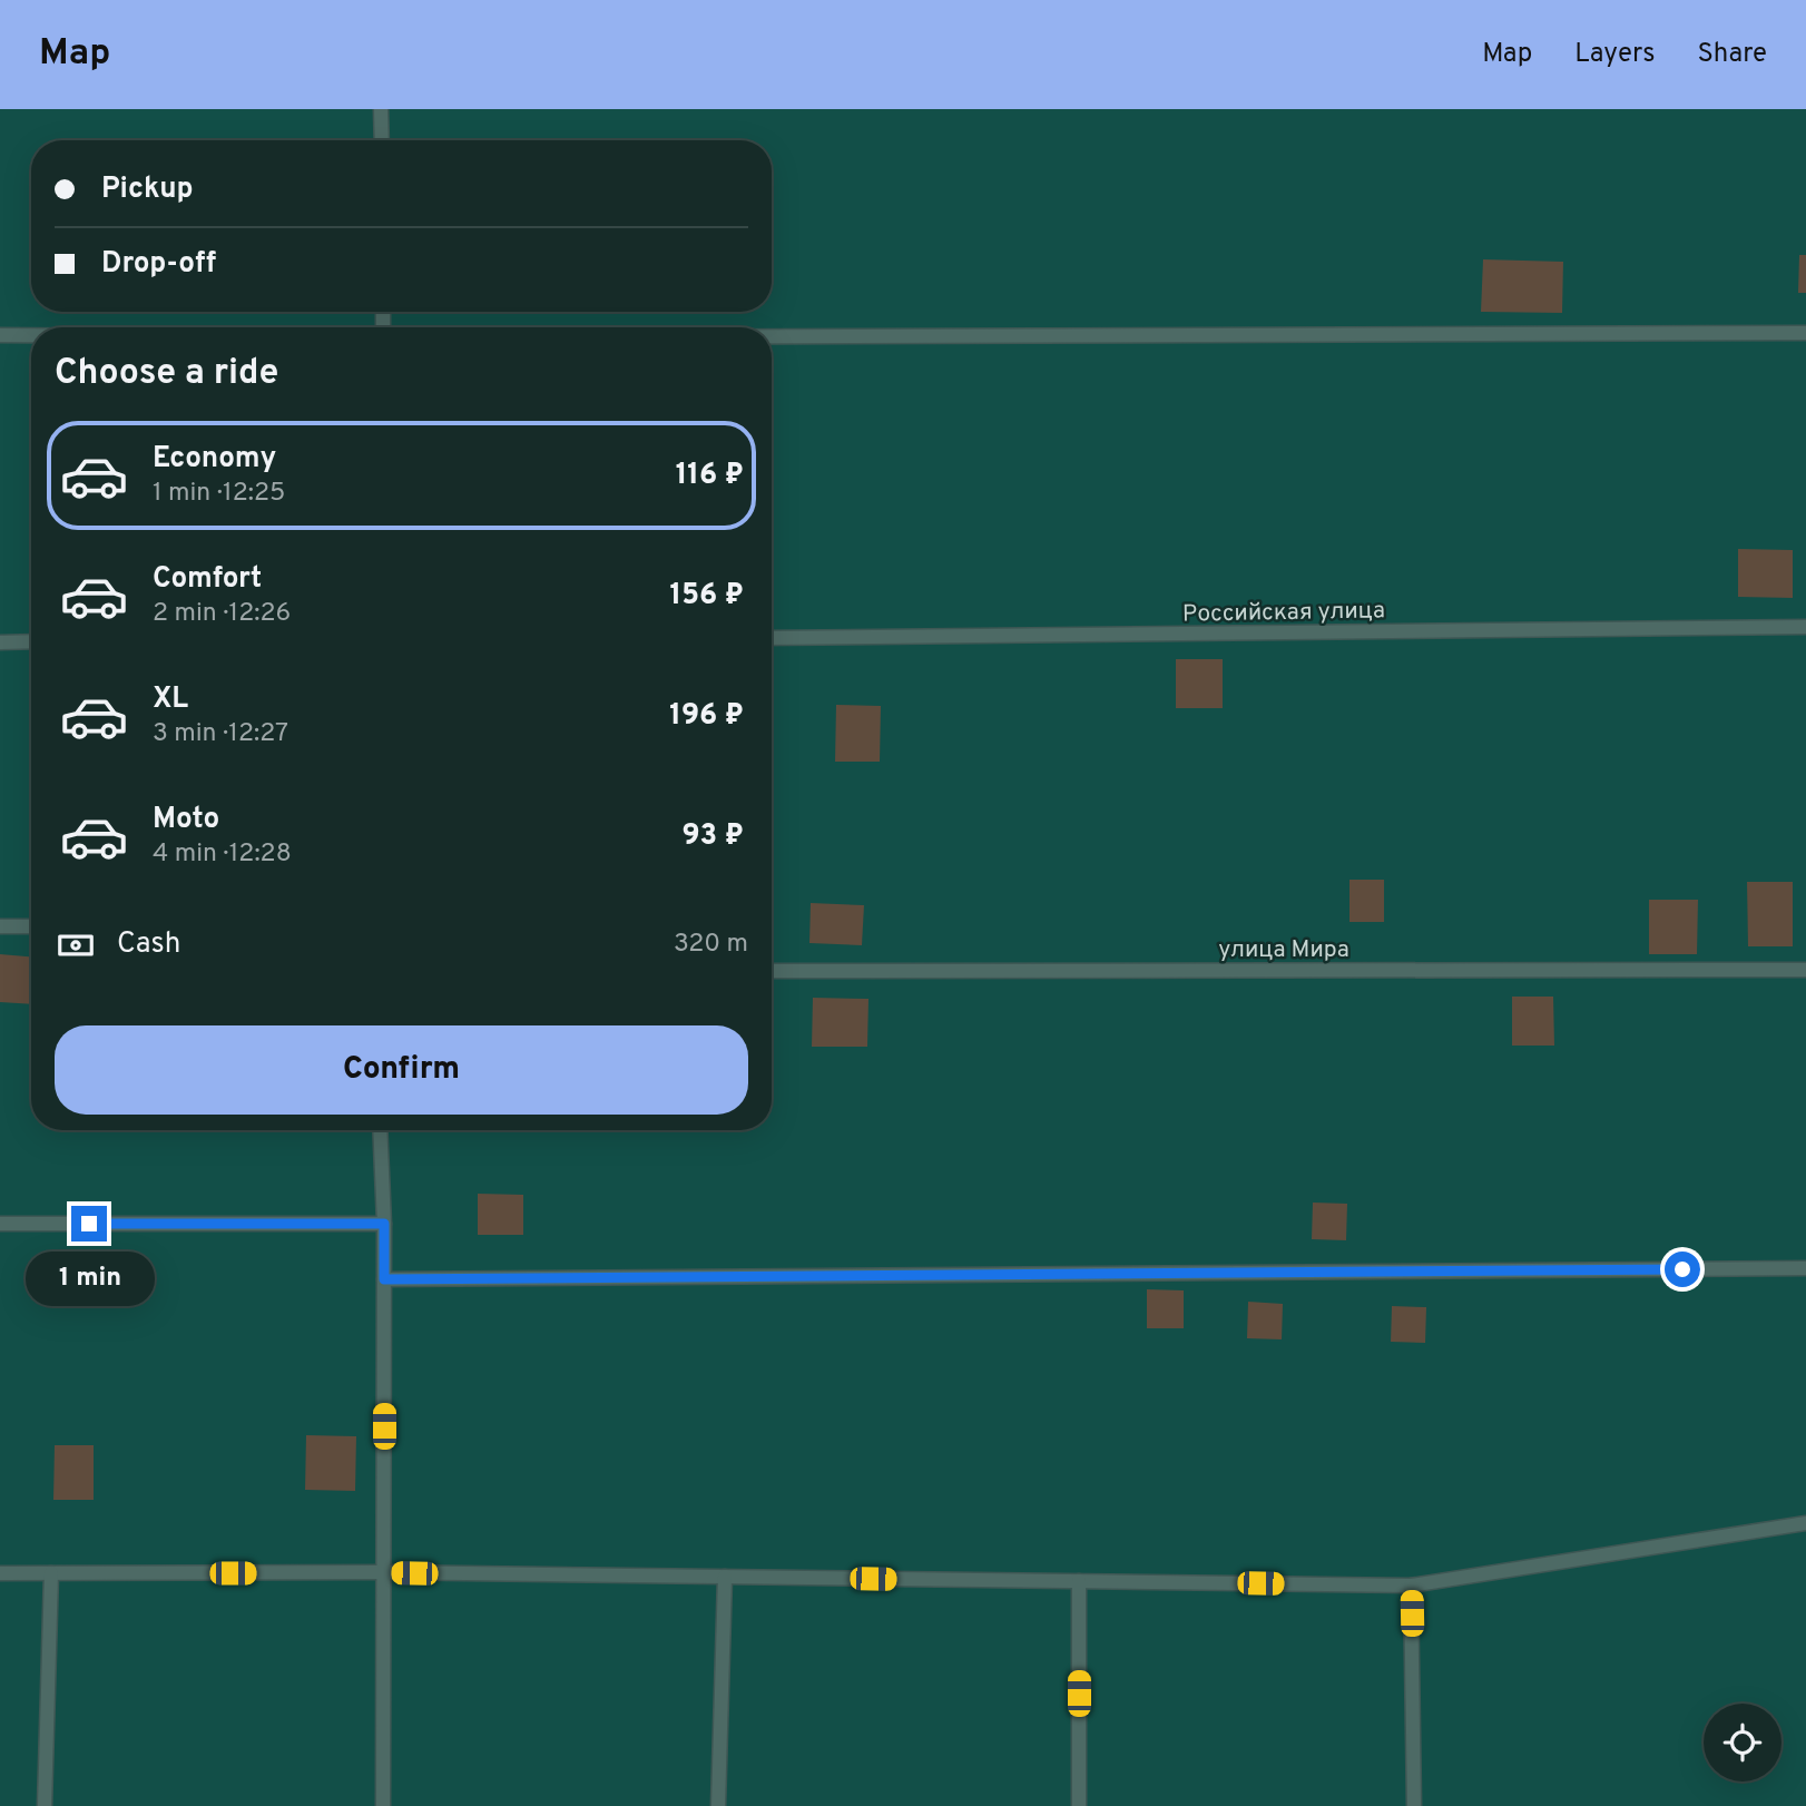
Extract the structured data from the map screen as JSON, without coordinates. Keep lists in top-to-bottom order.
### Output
{
  "streets": {
    "lane": ["Российская улица", "улица Мира"]
  },
  "page": {
    "header": "Map",
    "nav": ["Map", "Layers", "Share"],
    "banner": ["Pickup", "Drop-off"],
    "heading": "Choose a ride",
    "list": [
      {
        "name": "Economy",
        "note": "1 min · 12:25",
        "value": "116 ₽"
      },
      {
        "name": "Comfort",
        "note": "2 min · 12:26",
        "value": "156 ₽"
      },
      {
        "name": "XL",
        "note": "3 min · 12:27",
        "value": "196 ₽"
      },
      {
        "name": "Moto",
        "note": "4 min · 12:28",
        "value": "93 ₽"
      }
    ],
    "pay": ["Cash", "320 m"],
    "buttons": "Confirm",
    "bubble": "1 min"
  }
}
